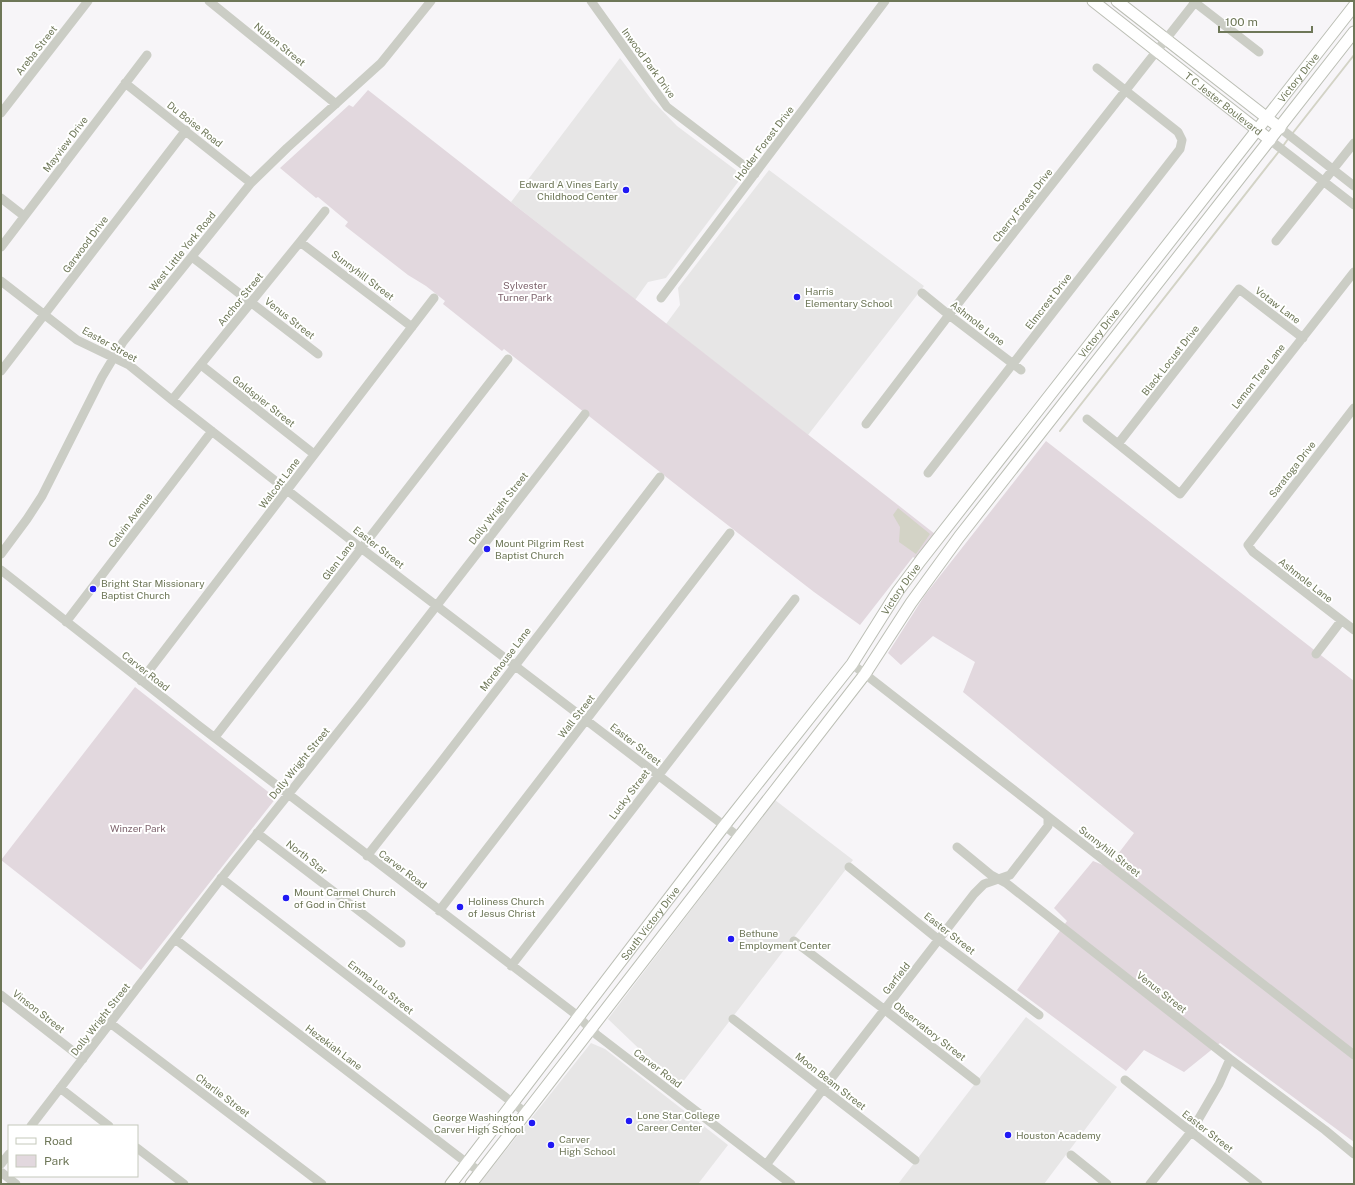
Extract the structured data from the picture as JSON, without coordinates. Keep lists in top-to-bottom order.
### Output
{
  "streets": {
    "main road": ["Victory Drive", "T C Jester Boulevard", "South Victory Drive"],
    "street": [
      "Nuben Street",
      "Areba Street",
      "Inwood Park Drive",
      "Du Boise Road",
      "Holder Forest Drive",
      "Mayview Drive",
      "Cherry Forest Drive",
      "Garwood Drive",
      "West Little York Road",
      "Sunnyhill Street",
      "Anchor Street",
      "Elmcrest Drive",
      "Votaw Lane",
      "Venus Street",
      "Ashmole Lane",
      "Easter Street",
      "Black Locust Drive",
      "Lemon Tree Lane",
      "Goldspier Street",
      "Saratoga Drive",
      "Walcott Lane",
      "Dolly Wright Street",
      "Calvin Avenue",
      "Glen Lane",
      "Morehouse Lane",
      "Carver Road",
      "Wall Street",
      "Lucky Street",
      "North Star",
      "Garfield",
      "Emma Lou Street",
      "Vinson Street",
      "Observatory Street",
      "Hezekiah Lane",
      "Moon Beam Street",
      "Charlie Street"
    ]
  },
  "crossings": [
    ["Nuben Street", "West Little York Road"],
    ["Inwood Park Drive", "Holder Forest Drive"],
    ["Victory Drive", "T C Jester Boulevard"],
    ["Victory Drive", "Sunnyhill Street"],
    ["Victory Drive", "South Victory Drive"],
    ["T C Jester Boulevard", "Cherry Forest Drive"],
    ["Du Boise Road", "Mayview Drive"],
    ["Du Boise Road", "Garwood Drive"],
    ["Du Boise Road", "West Little York Road"],
    ["Cherry Forest Drive", "Elmcrest Drive"],
    ["Cherry Forest Drive", "Ashmole Lane"],
    ["Garwood Drive", "Easter Street"],
    ["West Little York Road", "Venus Street"],
    ["West Little York Road", "Easter Street"],
    ["Sunnyhill Street", "Anchor Street"],
    ["Sunnyhill Street", "Walcott Lane"],
    ["Sunnyhill Street", "South Victory Drive"],
    ["Sunnyhill Street", "Garfield"],
    ["Anchor Street", "Venus Street"],
    ["Anchor Street", "Easter Street"],
    ["Anchor Street", "Goldspier Street"],
    ["Elmcrest Drive", "Ashmole Lane"],
    ["Votaw Lane", "Black Locust Drive"],
    ["Votaw Lane", "Lemon Tree Lane"],
    ["Venus Street", "Garfield"],
    ["Ashmole Lane", "Saratoga Drive"],
    ["Easter Street", "Walcott Lane"],
    ["Easter Street", "Dolly Wright Street"],
    ["Easter Street", "Calvin Avenue"],
    ["Easter Street", "Glen Lane"],
    ["Easter Street", "Morehouse Lane"],
    ["Easter Street", "Wall Street"],
    ["Easter Street", "Lucky Street"],
    ["Easter Street", "South Victory Drive"],
    ["Easter Street", "Garfield"],
    ["Black Locust Drive", "Lemon Tree Lane"],
    ["Goldspier Street", "Walcott Lane"],
    ["Walcott Lane", "Carver Road"],
    ["Dolly Wright Street", "Carver Road"],
    ["Dolly Wright Street", "North Star"],
    ["Dolly Wright Street", "Emma Lou Street"],
    ["Dolly Wright Street", "Vinson Street"],
    ["Dolly Wright Street", "Hezekiah Lane"],
    ["Dolly Wright Street", "Charlie Street"],
    ["Calvin Avenue", "Carver Road"],
    ["Glen Lane", "Carver Road"],
    ["Morehouse Lane", "Carver Road"],
    ["Carver Road", "Wall Street"],
    ["Carver Road", "Lucky Street"],
    ["Carver Road", "South Victory Drive"],
    ["Carver Road", "Garfield"],
    ["South Victory Drive", "Emma Lou Street"],
    ["South Victory Drive", "Hezekiah Lane"],
    ["Garfield", "Observatory Street"],
    ["Garfield", "Moon Beam Street"]
  ],
  "parks": ["Sylvester Turner Park", "Winzer Park"],
  "places": [
    "Edward A Vines Early Childhood Center",
    "Harris Elementary School",
    "Mount Pilgrim Rest Baptist Church",
    "Bright Star Missionary Baptist Church",
    "Mount Carmel Church of God in Christ",
    "Holiness Church of Jesus Christ",
    "Bethune Employment Center",
    "Lone Star College Career Center",
    "George Washington Carver High School",
    "Houston Academy",
    "Carver High School"
  ],
  "legend": ["Road", "Park"],
  "scale_bar": "100 m"
}
